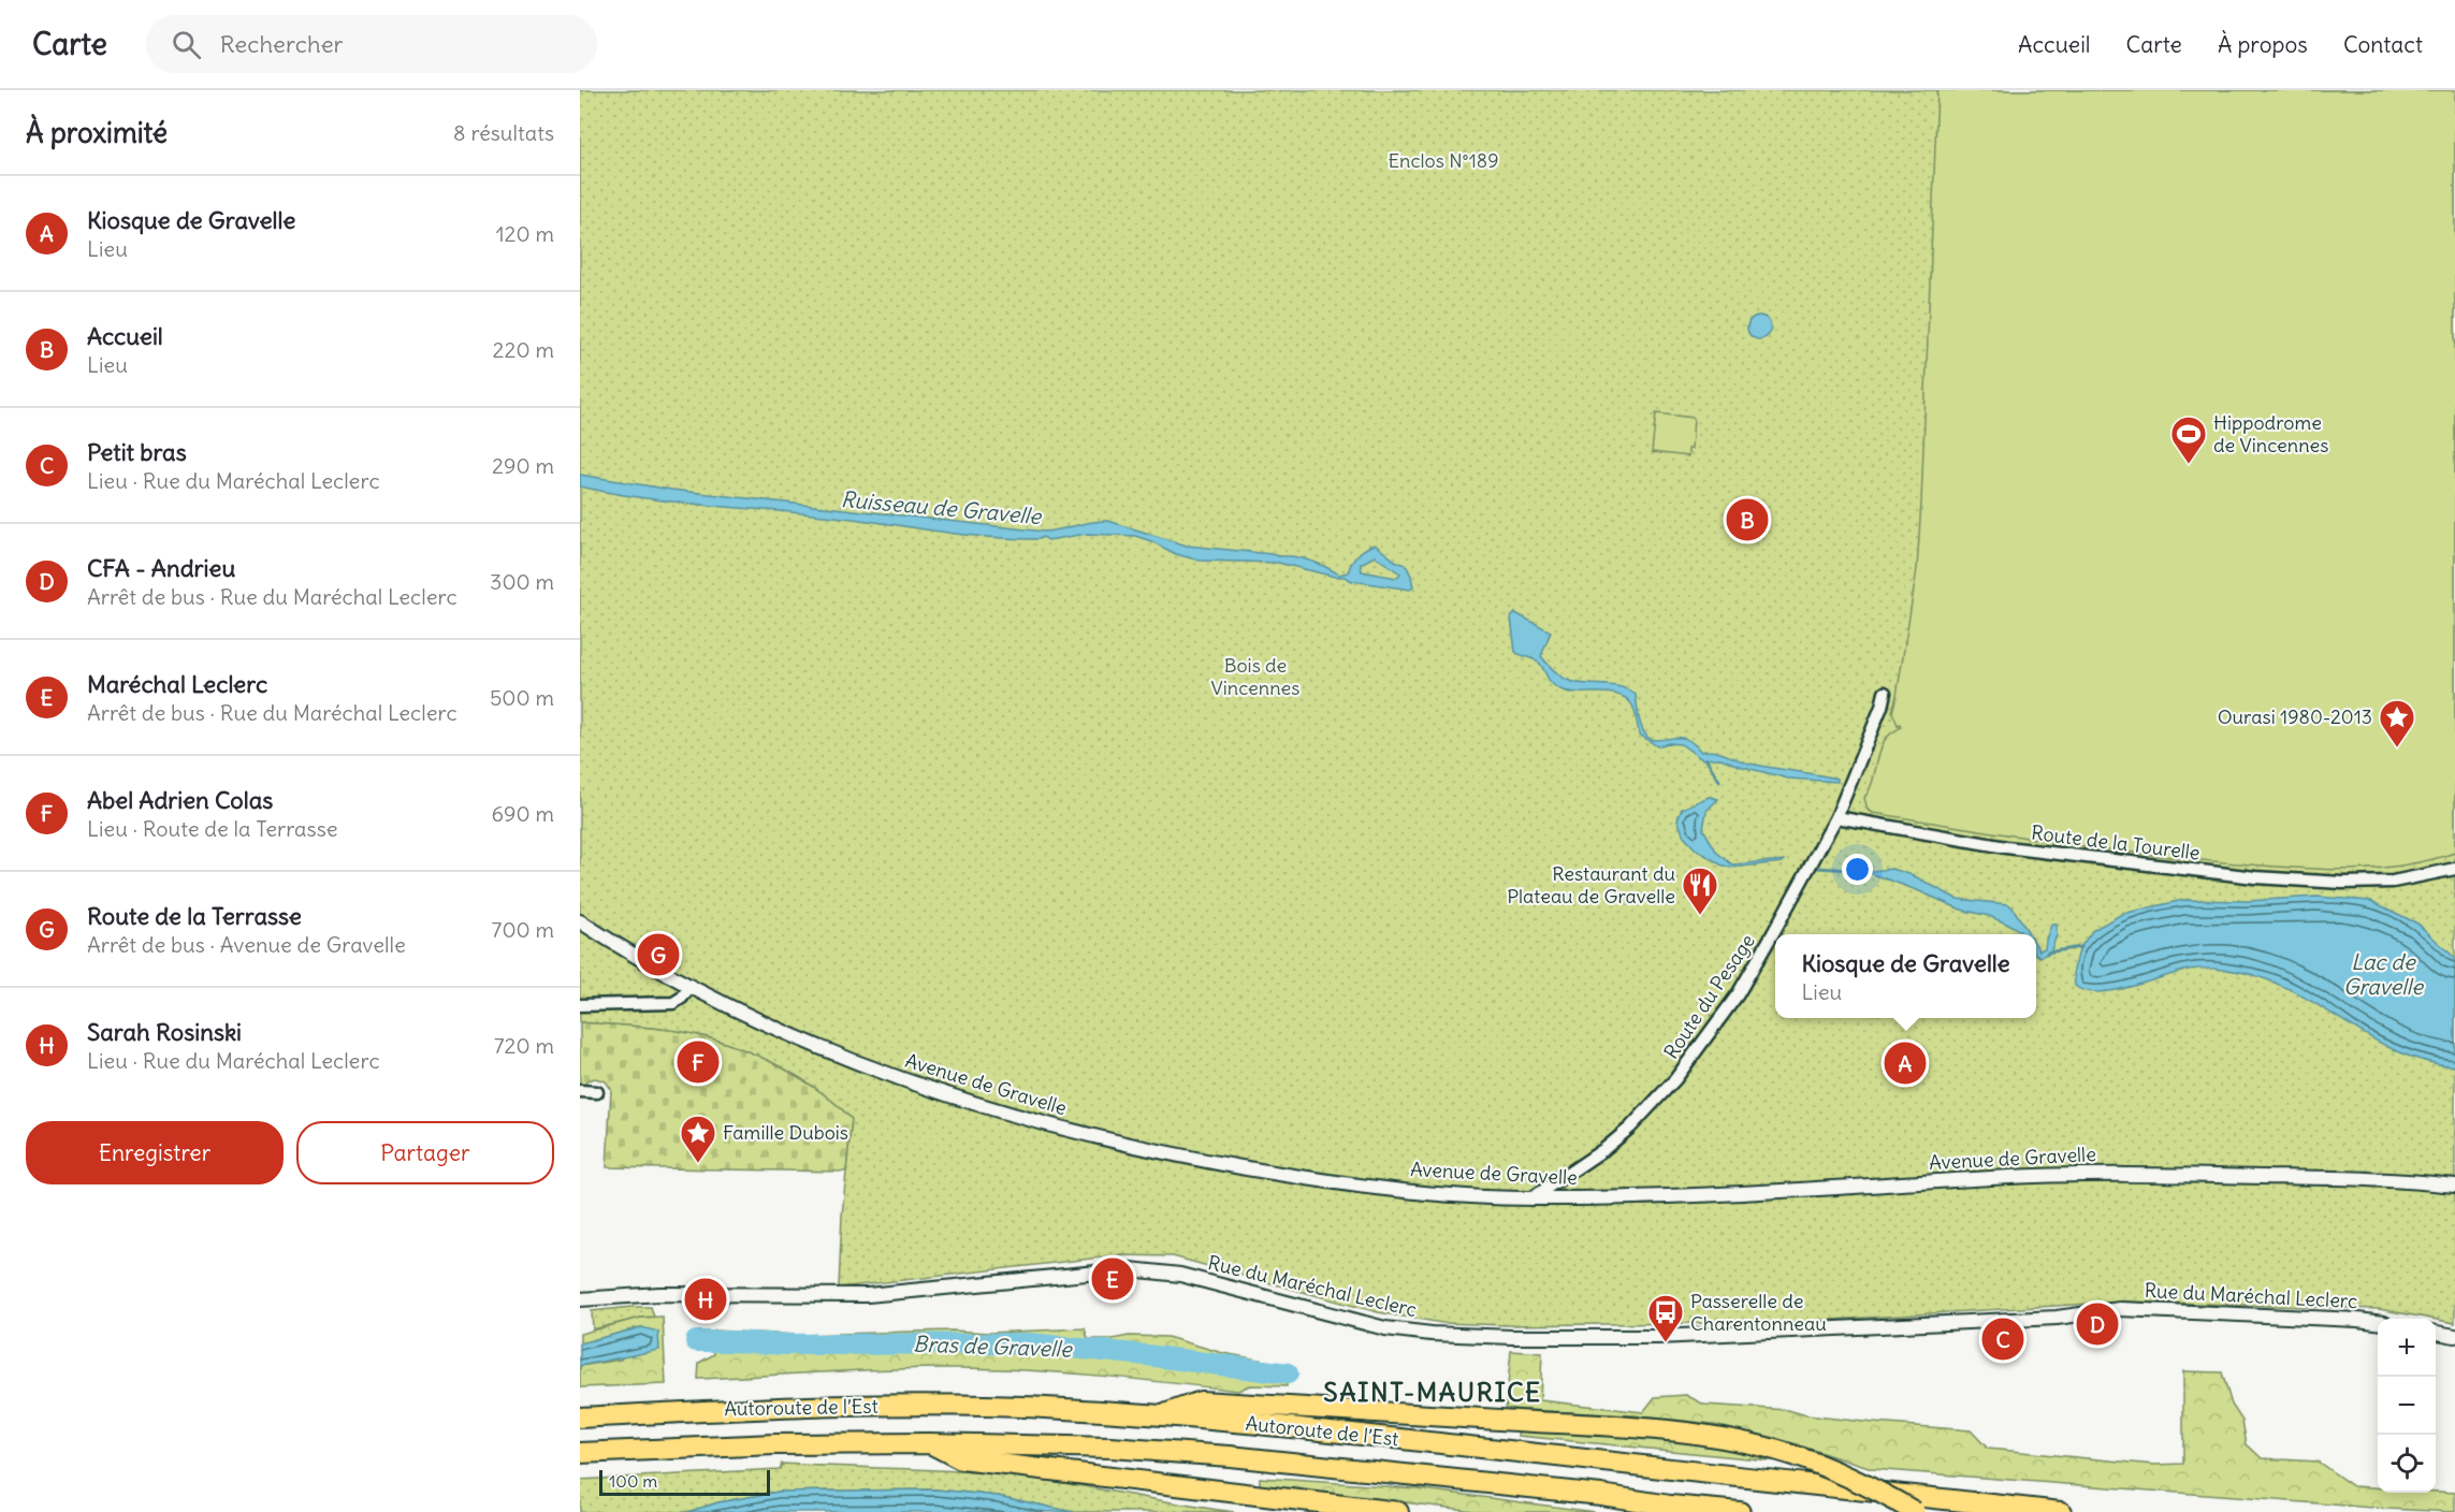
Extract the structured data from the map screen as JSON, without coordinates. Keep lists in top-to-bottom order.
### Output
{
  "streets": {
    "highway": ["Autoroute de l’Est"],
    "street": [
      "Route de la Tourelle",
      "Route du Pesage",
      "Avenue de Gravelle",
      "Rue du Maréchal Leclerc"
    ]
  },
  "crossings": [
    ["Route de la Tourelle", "Route du Pesage"],
    ["Route du Pesage", "Avenue de Gravelle"]
  ],
  "districts": ["SAINT-MAURICE"],
  "water": ["Ruisseau de Gravelle", "Lac de Gravelle", "Bras de Gravelle"],
  "parks": ["Enclos N°189", "Bois de Vincennes"],
  "places": {
    "sports": ["Hippodrome de Vincennes"],
    "place": ["Ourasi 1980-2013", "Famille Dubois"],
    "restaurant": ["Restaurant du Plateau de Gravelle"],
    "bus stop": ["Passerelle de Charentonneau"]
  },
  "scale_bar": "100 m",
  "page": {
    "header": "Carte",
    "search": "Rechercher",
    "nav": [
      "Accueil",
      "Carte",
      "À propos",
      "Contact"
    ],
    "heading": ["À proximité", "8 résultats"],
    "list": [
      {
        "mark": "A",
        "name": "Kiosque de Gravelle",
        "note": "Lieu",
        "value": "120 m"
      },
      {
        "mark": "B",
        "name": "Accueil",
        "note": "Lieu",
        "value": "220 m"
      },
      {
        "mark": "C",
        "name": "Petit bras",
        "note": "Lieu · Rue du Maréchal Leclerc",
        "value": "290 m"
      },
      {
        "mark": "D",
        "name": "CFA - Andrieu",
        "note": "Arrêt de bus · Rue du Maréchal Leclerc",
        "value": "300 m"
      },
      {
        "mark": "E",
        "name": "Maréchal Leclerc",
        "note": "Arrêt de bus · Rue du Maréchal Leclerc",
        "value": "500 m"
      },
      {
        "mark": "F",
        "name": "Abel Adrien Colas",
        "note": "Lieu · Route de la Terrasse",
        "value": "690 m"
      },
      {
        "mark": "G",
        "name": "Route de la Terrasse",
        "note": "Arrêt de bus · Avenue de Gravelle",
        "value": "700 m"
      },
      {
        "mark": "H",
        "name": "Sarah Rosinski",
        "note": "Lieu · Rue du Maréchal Leclerc",
        "value": "720 m"
      }
    ],
    "pins": [
      "B",
      "G",
      "F",
      "A",
      "E",
      "H",
      "D",
      "C"
    ],
    "popup": ["Kiosque de Gravelle", "Lieu"],
    "buttons": ["Enregistrer", "Partager"],
    "map_buttons": ["+", "−"],
    "scale": "100 m"
  }
}
